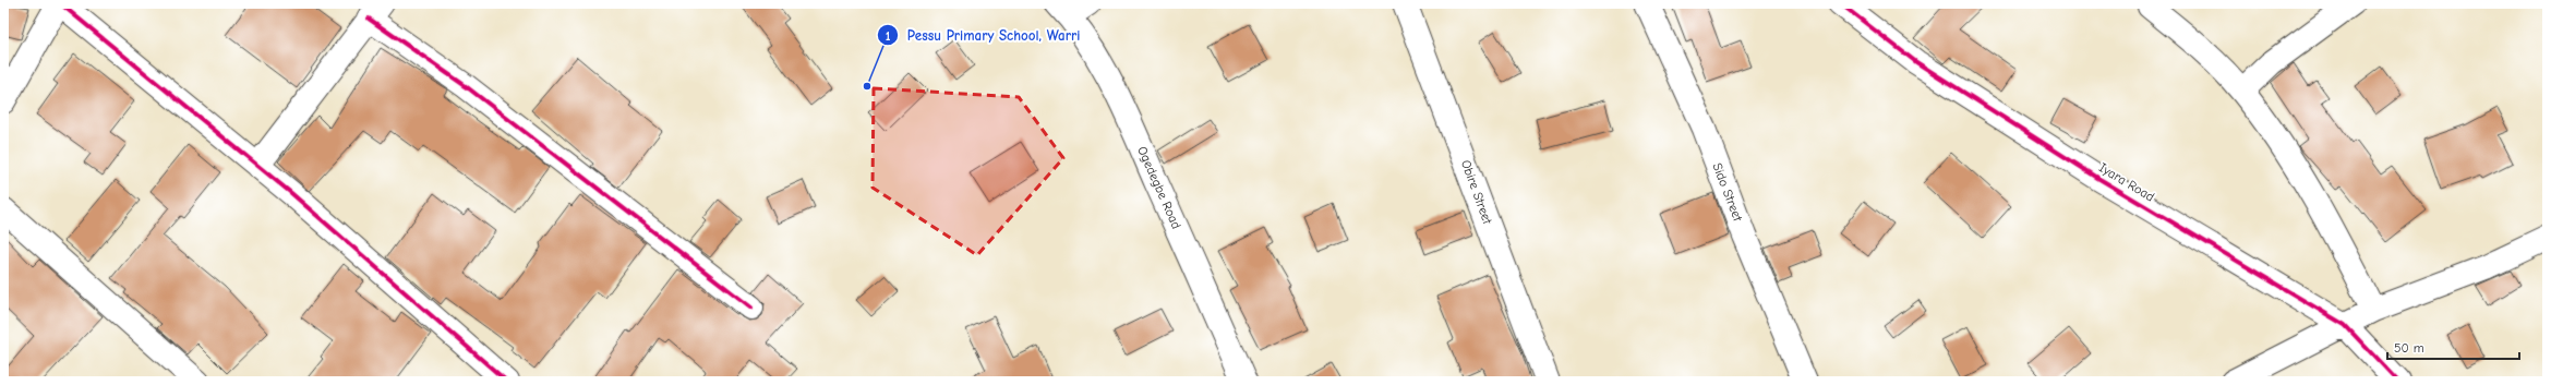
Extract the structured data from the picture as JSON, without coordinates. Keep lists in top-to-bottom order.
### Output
{
  "streets": {
    "street": [
      "Iyara Road",
      "Ogedegbe Road",
      "Obire Street",
      "Sido Street"
    ]
  },
  "places": ["Pessu Primary School, Warri"],
  "scale_bar": "50 m"
}
